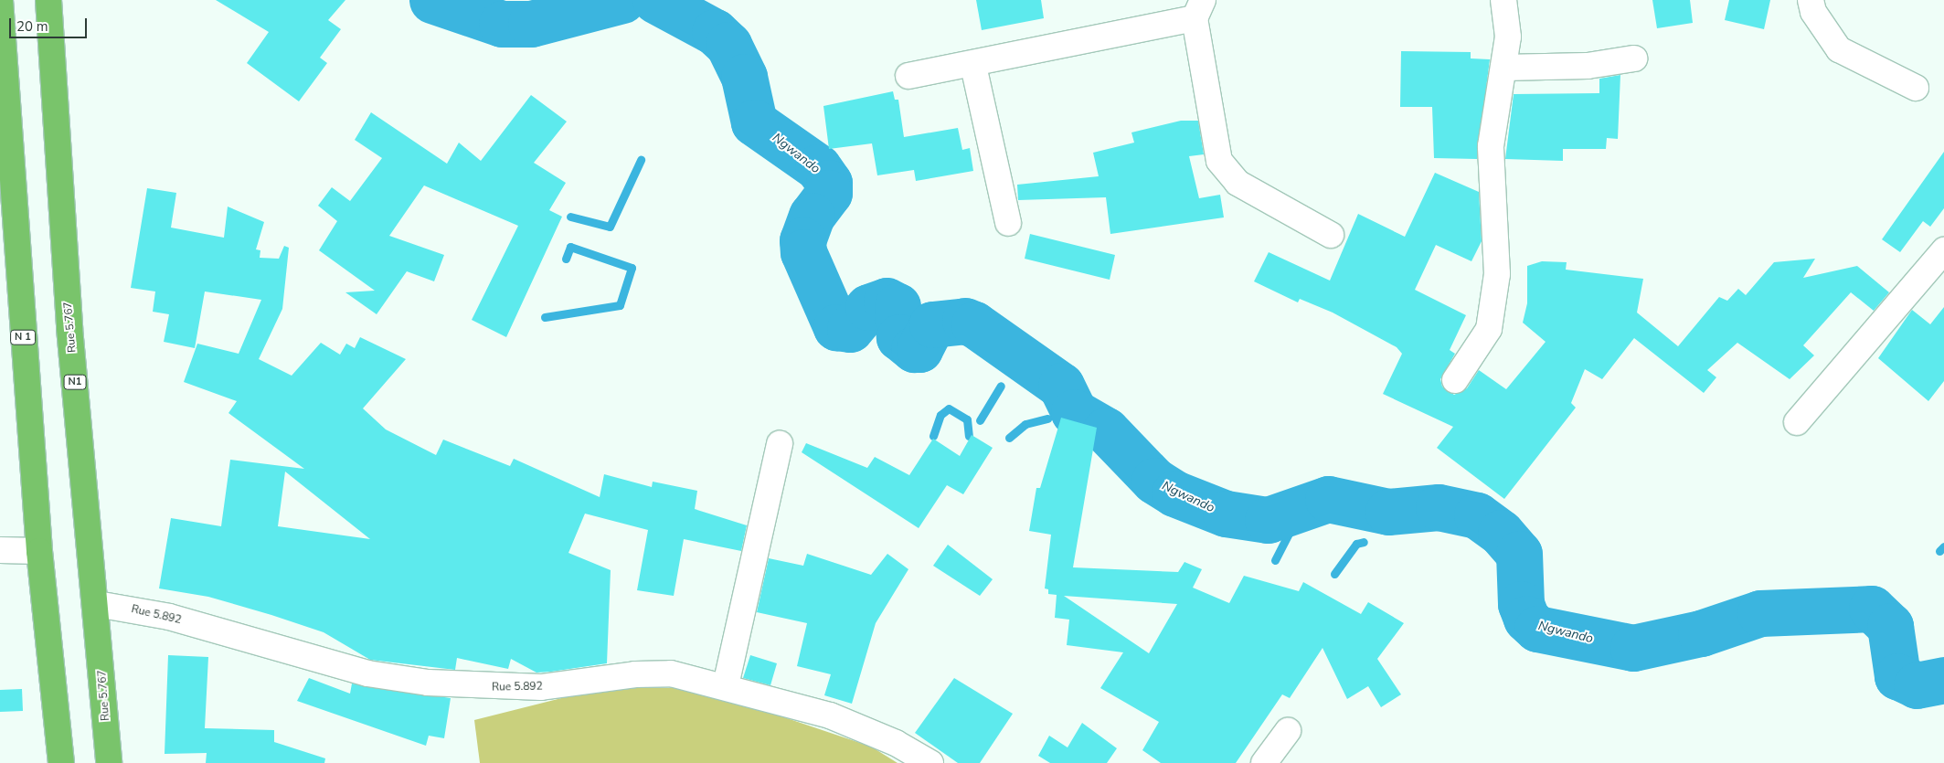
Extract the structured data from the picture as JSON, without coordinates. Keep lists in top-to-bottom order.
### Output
{
  "streets": {
    "highway": ["Rue 5.767", "N 1", "N1"],
    "street": ["Rue 5.892"]
  },
  "crossings": [
    ["Rue 5.767", "Rue 5.892"]
  ],
  "water": ["Ngwando"],
  "scale_bar": "20 m"
}
